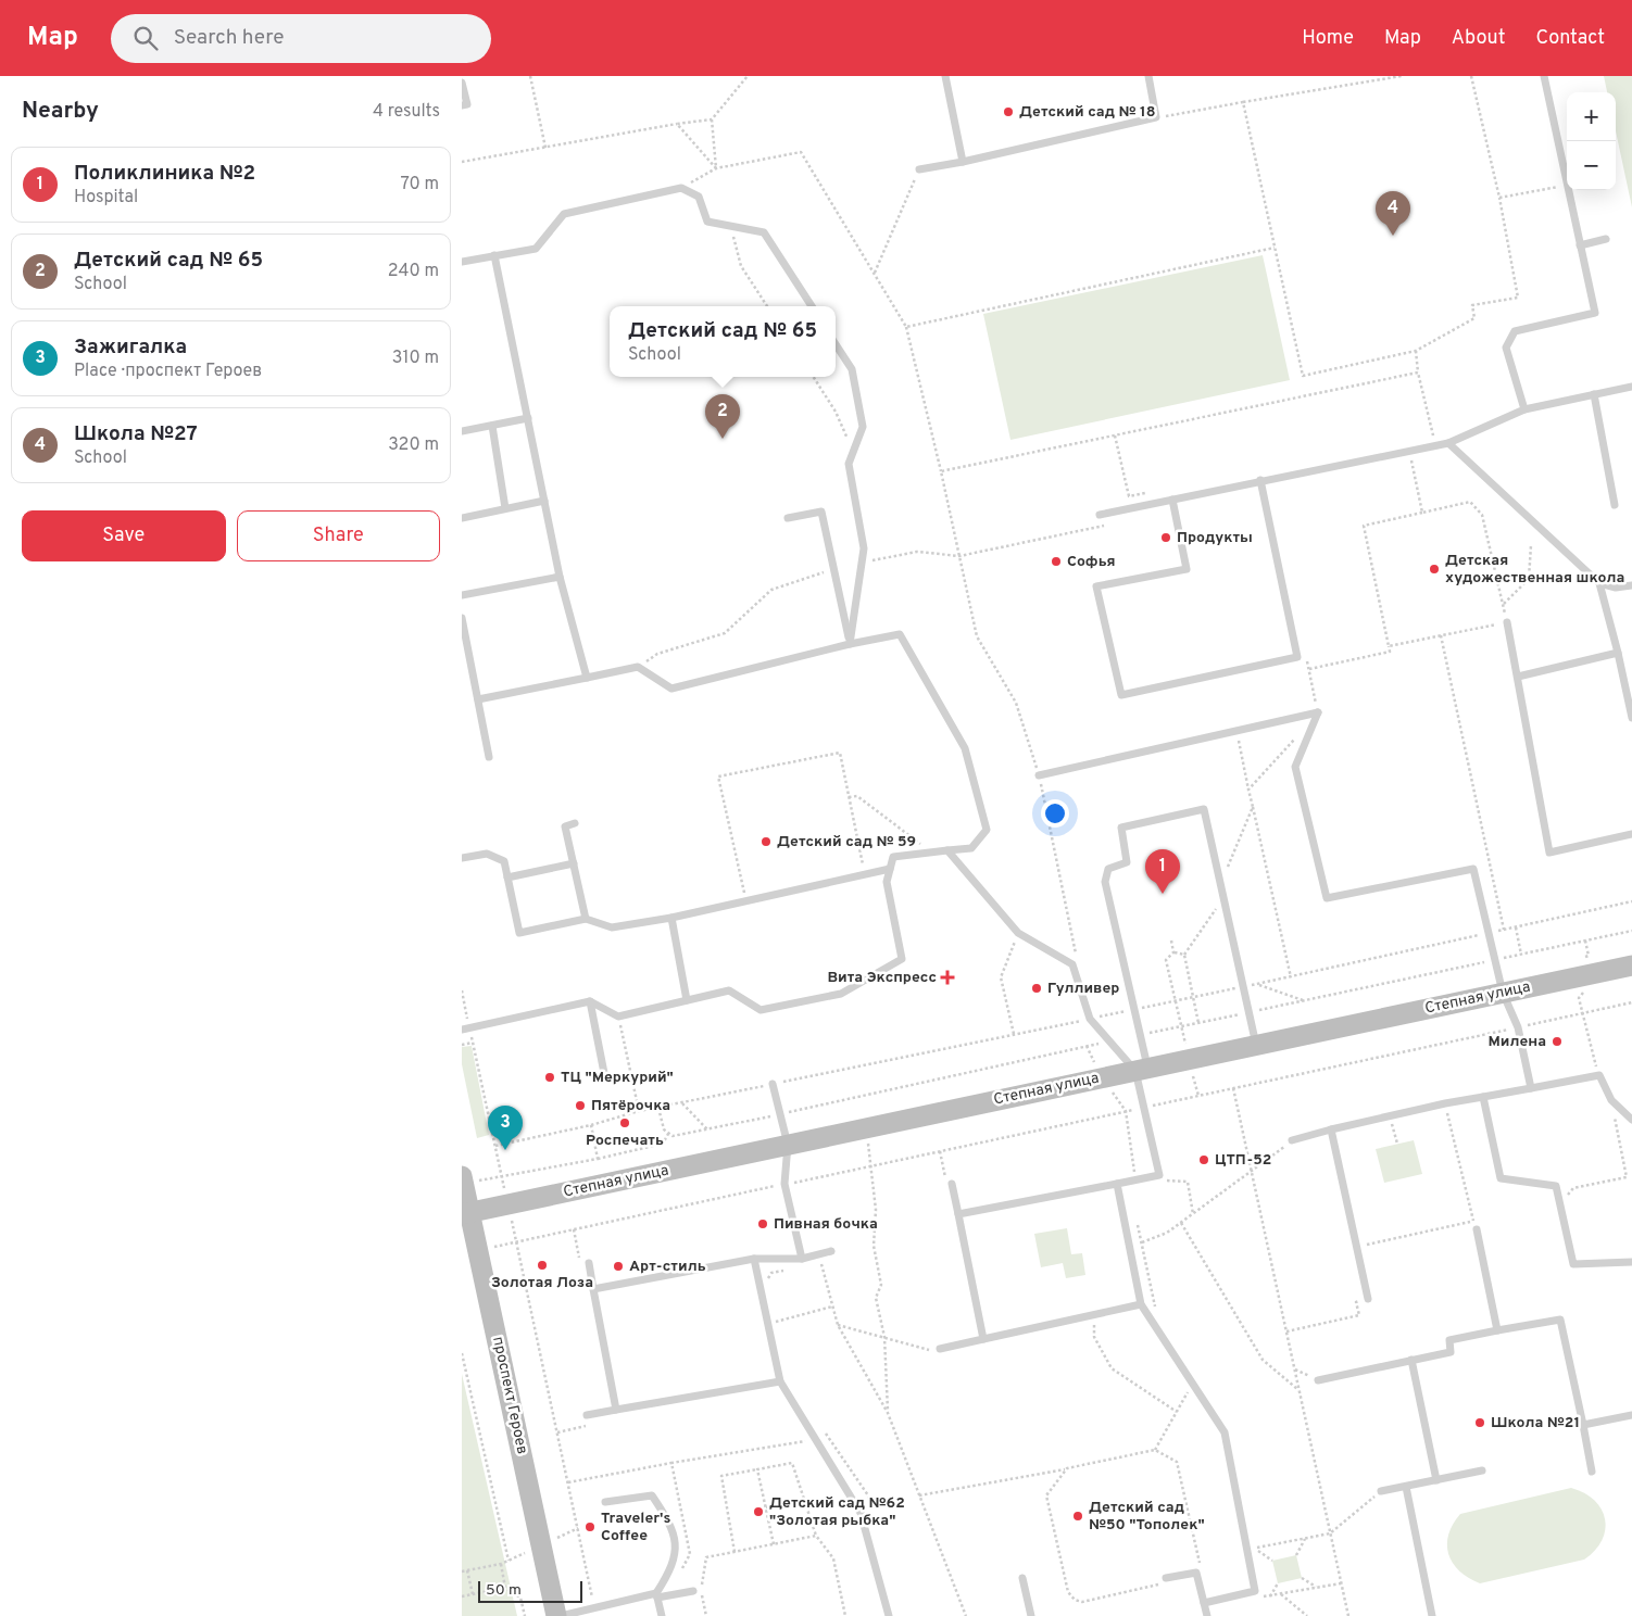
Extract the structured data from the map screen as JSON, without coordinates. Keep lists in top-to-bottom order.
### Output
{
  "streets": {
    "street": ["Степная улица", "проспект Героев"]
  },
  "crossings": [
    ["Степная улица", "проспект Героев"]
  ],
  "places": {
    "other": [
      "Детский сад № 18",
      "Продукты",
      "Софья",
      "Детская художественная школа",
      "Детский сад № 59",
      "Гулливер",
      "Милена",
      "ТЦ \"Меркурий\"",
      "Пятёрочка",
      "Роспечать",
      "ЦТП-52",
      "Пивная бочка",
      "Золотая Лоза",
      "Арт-стиль",
      "Школа №21",
      "Детский сад №62 \"Золотая рыбка\"",
      "Детский сад №50 \"Тополек\"",
      "Traveler's Coffee"
    ],
    "health": ["Вита Экспресс"]
  },
  "scale_bar": "50 m",
  "page": {
    "header": "Map",
    "search": "Search here",
    "nav": [
      "Home",
      "Map",
      "About",
      "Contact"
    ],
    "heading": ["Nearby", "4 results"],
    "map_buttons": ["+", "−"],
    "list": [
      {
        "mark": "1",
        "name": "Поликлиника №2",
        "note": "Hospital",
        "value": "70 m"
      },
      {
        "mark": "2",
        "name": "Детский сад № 65",
        "note": "School",
        "value": "240 m"
      },
      {
        "mark": "3",
        "name": "Зажигалка",
        "note": "Place · проспект Героев",
        "value": "310 m"
      },
      {
        "mark": "4",
        "name": "Школа №27",
        "note": "School",
        "value": "320 m"
      }
    ],
    "pins": [
      "4",
      "2",
      "1",
      "3"
    ],
    "popup": ["Детский сад № 65", "School"],
    "buttons": ["Save", "Share"],
    "scale": "50 m"
  }
}
